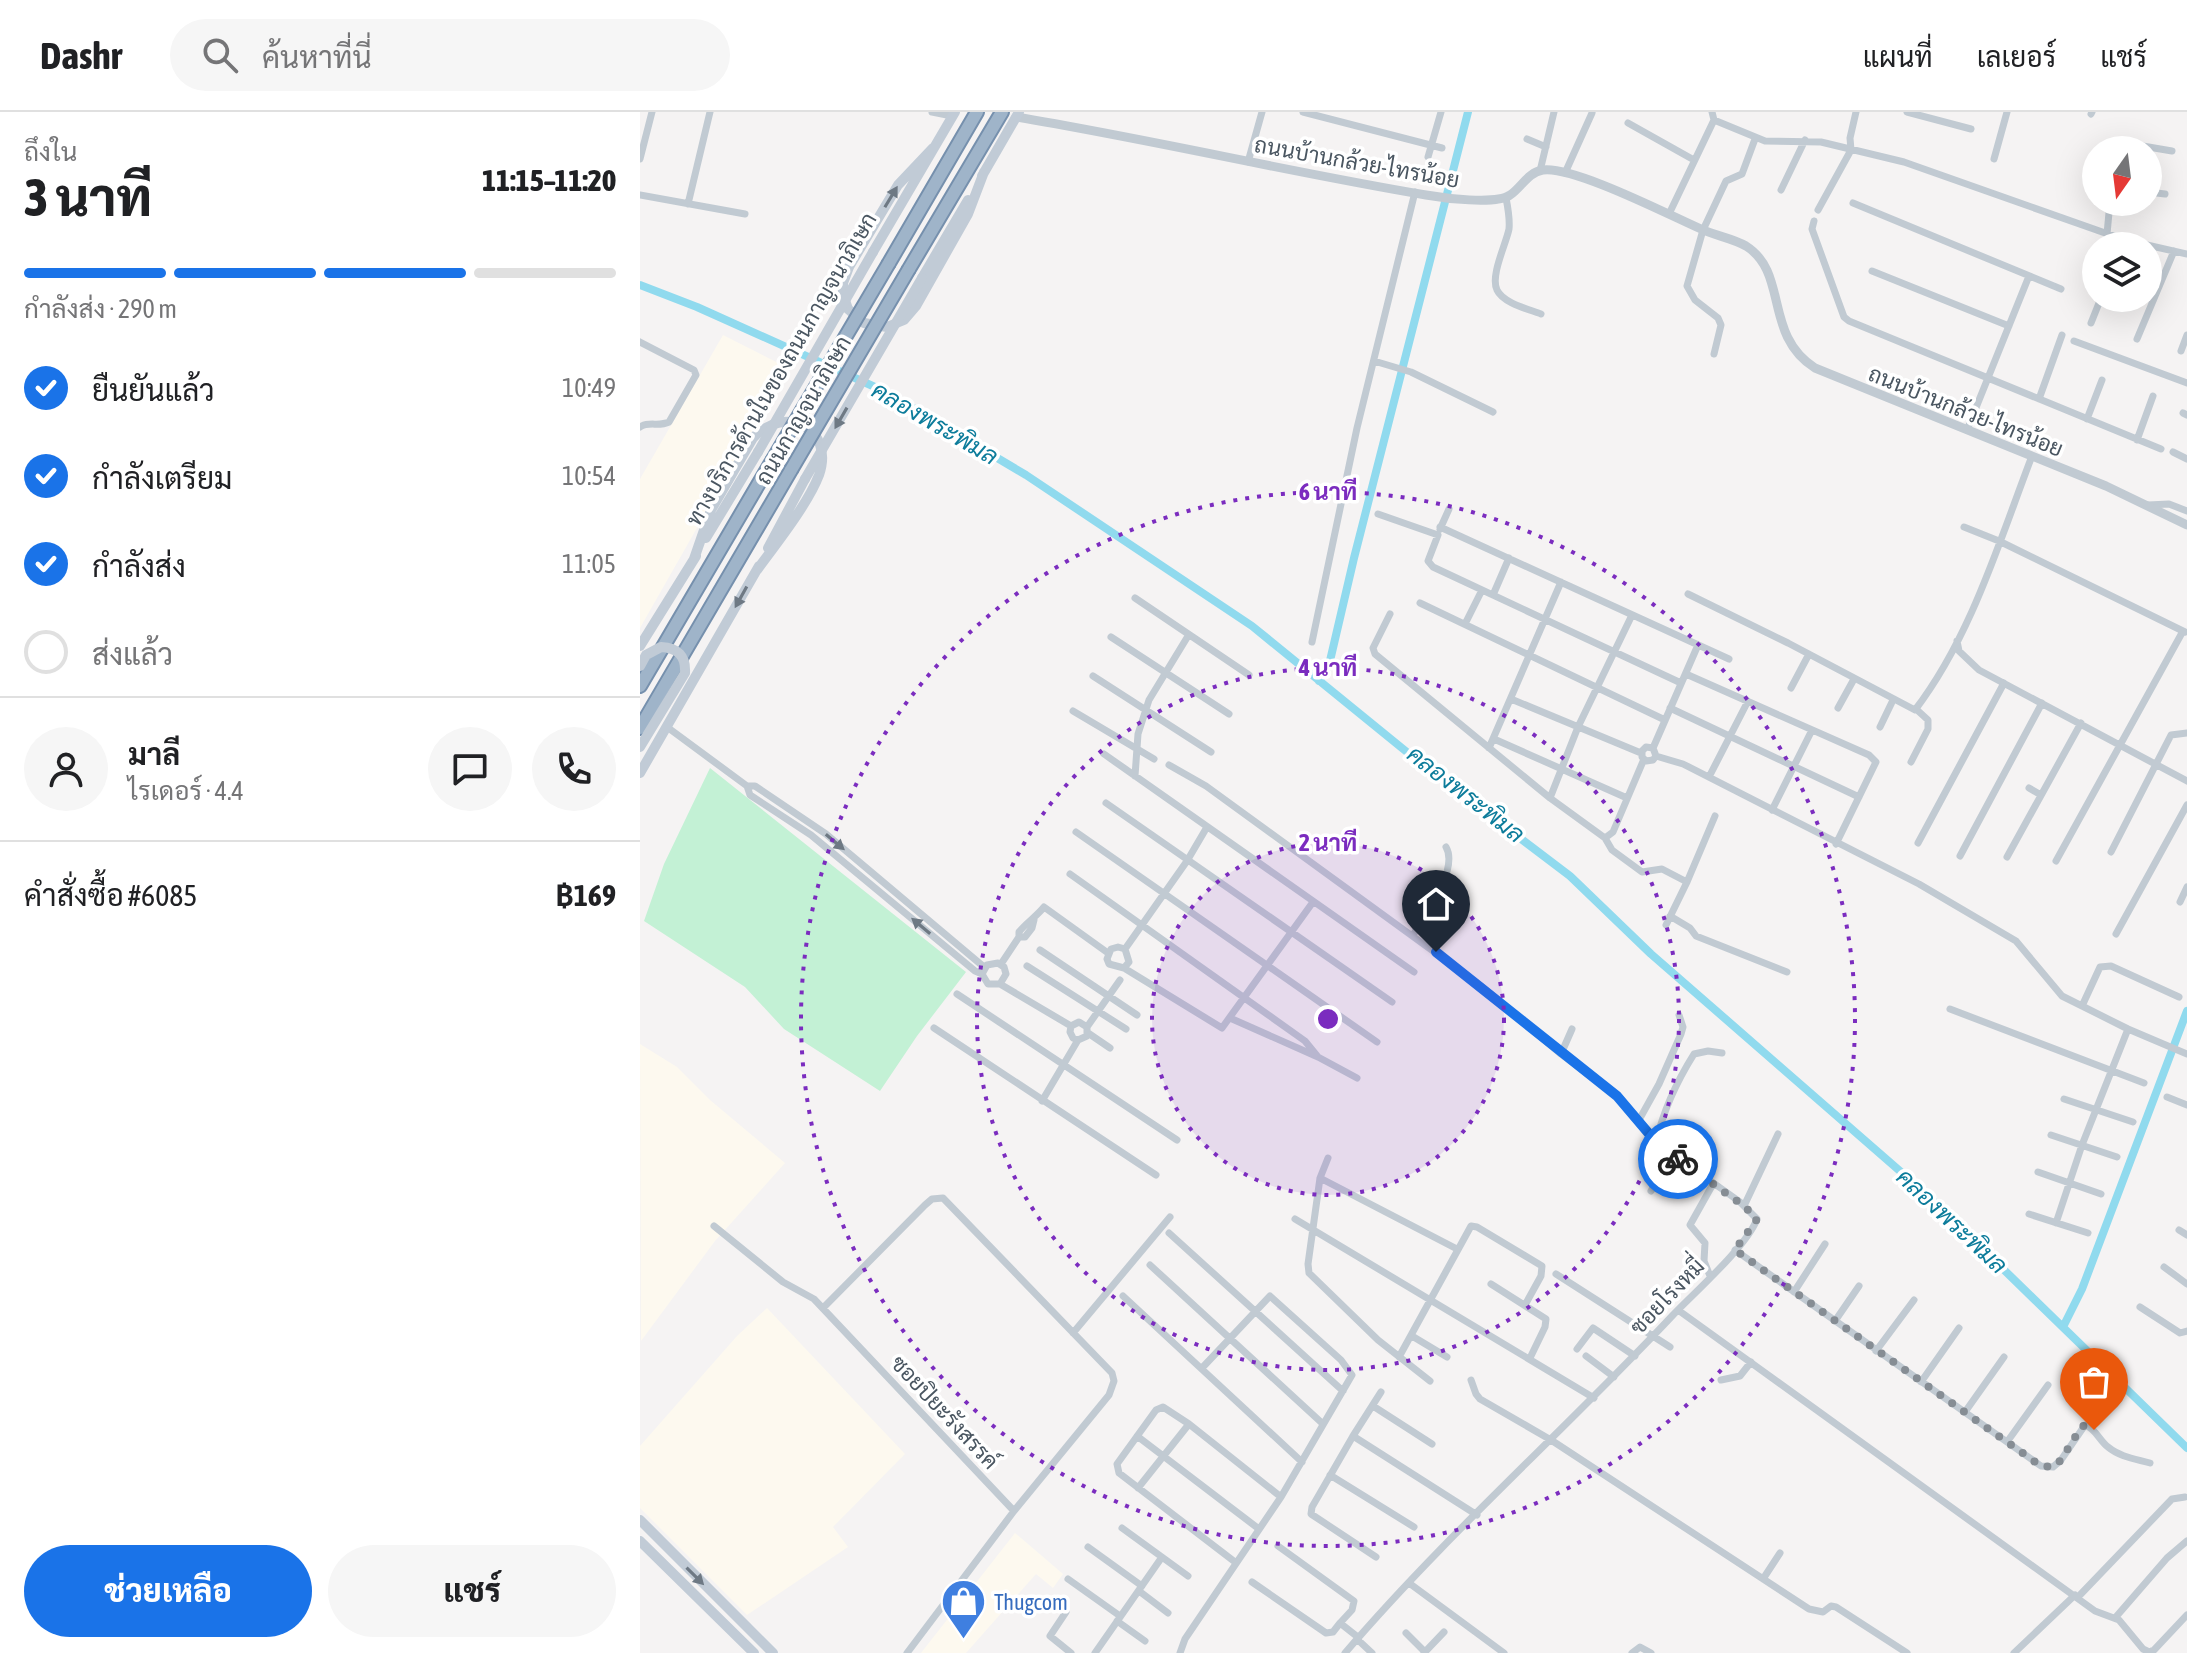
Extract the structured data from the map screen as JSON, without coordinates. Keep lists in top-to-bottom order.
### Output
{
  "streets": {
    "highway": ["ถนนกาญจนาภิเษก"],
    "main road": ["ทางบริการด้านในของถนนกาญจนาภิเษก"],
    "street": ["ถนนบ้านกล้วย-ไทรน้อย", "ซอยโรงหมี่", "ซอยปิยะรังสรรค์"]
  },
  "water": ["คลองพระพิมล"],
  "places": {
    "shop": ["Thugcom"]
  },
  "north": "bottom",
  "page": {
    "header": "Dashr",
    "search": "ค้นหาที่นี่",
    "nav": ["แผนที่", "เลเยอร์", "แชร์"],
    "heading": ["3 นาที", "ถึงใน", "11:15–11:20"],
    "panel": [
      "มาลี",
      "ไรเดอร์ · 4.4",
      "คำสั่งซื้อ #6085",
      "฿169"
    ],
    "bar": "กำลังส่ง · 290 m",
    "list": [
      ["ยืนยันแล้ว", "10:49"],
      ["กำลังเตรียม", "10:54"],
      ["กำลังส่ง", "11:05"],
      "ส่งแล้ว"
    ],
    "buttons": ["ช่วยเหลือ", "แชร์"]
  },
  "rings": ["6 นาที", "4 นาที", "2 นาที"]
}
